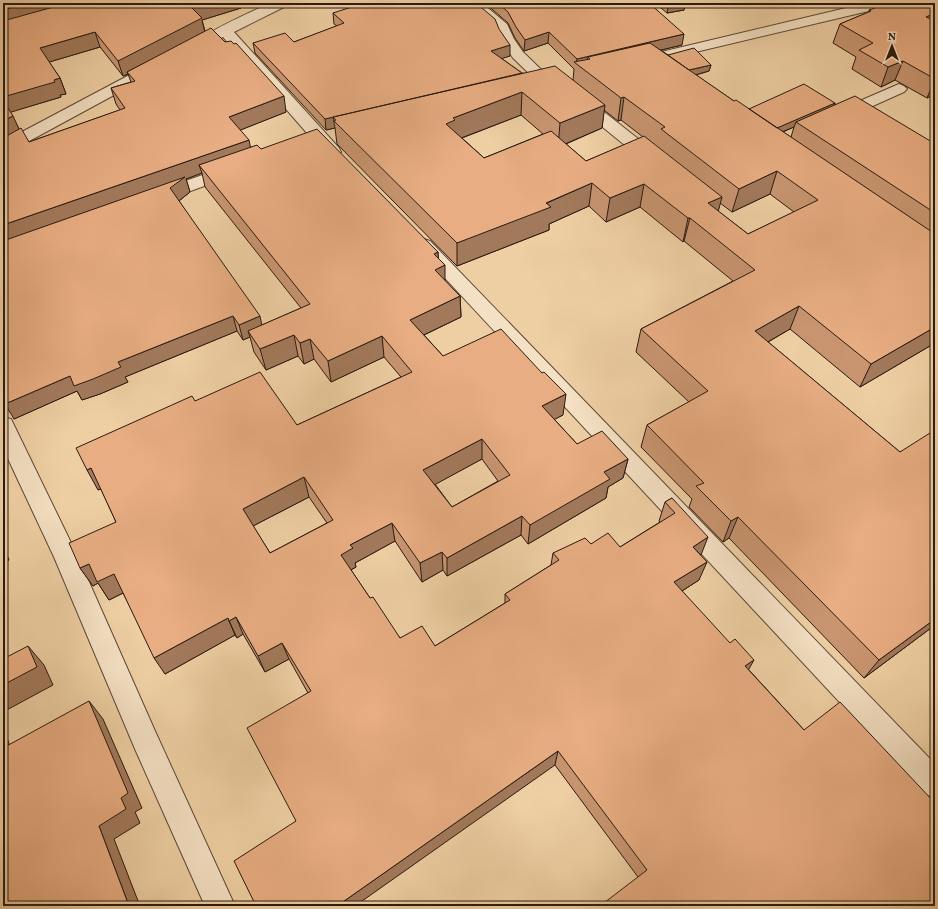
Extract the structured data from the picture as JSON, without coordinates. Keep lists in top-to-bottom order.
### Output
{
  "north": "top"
}
